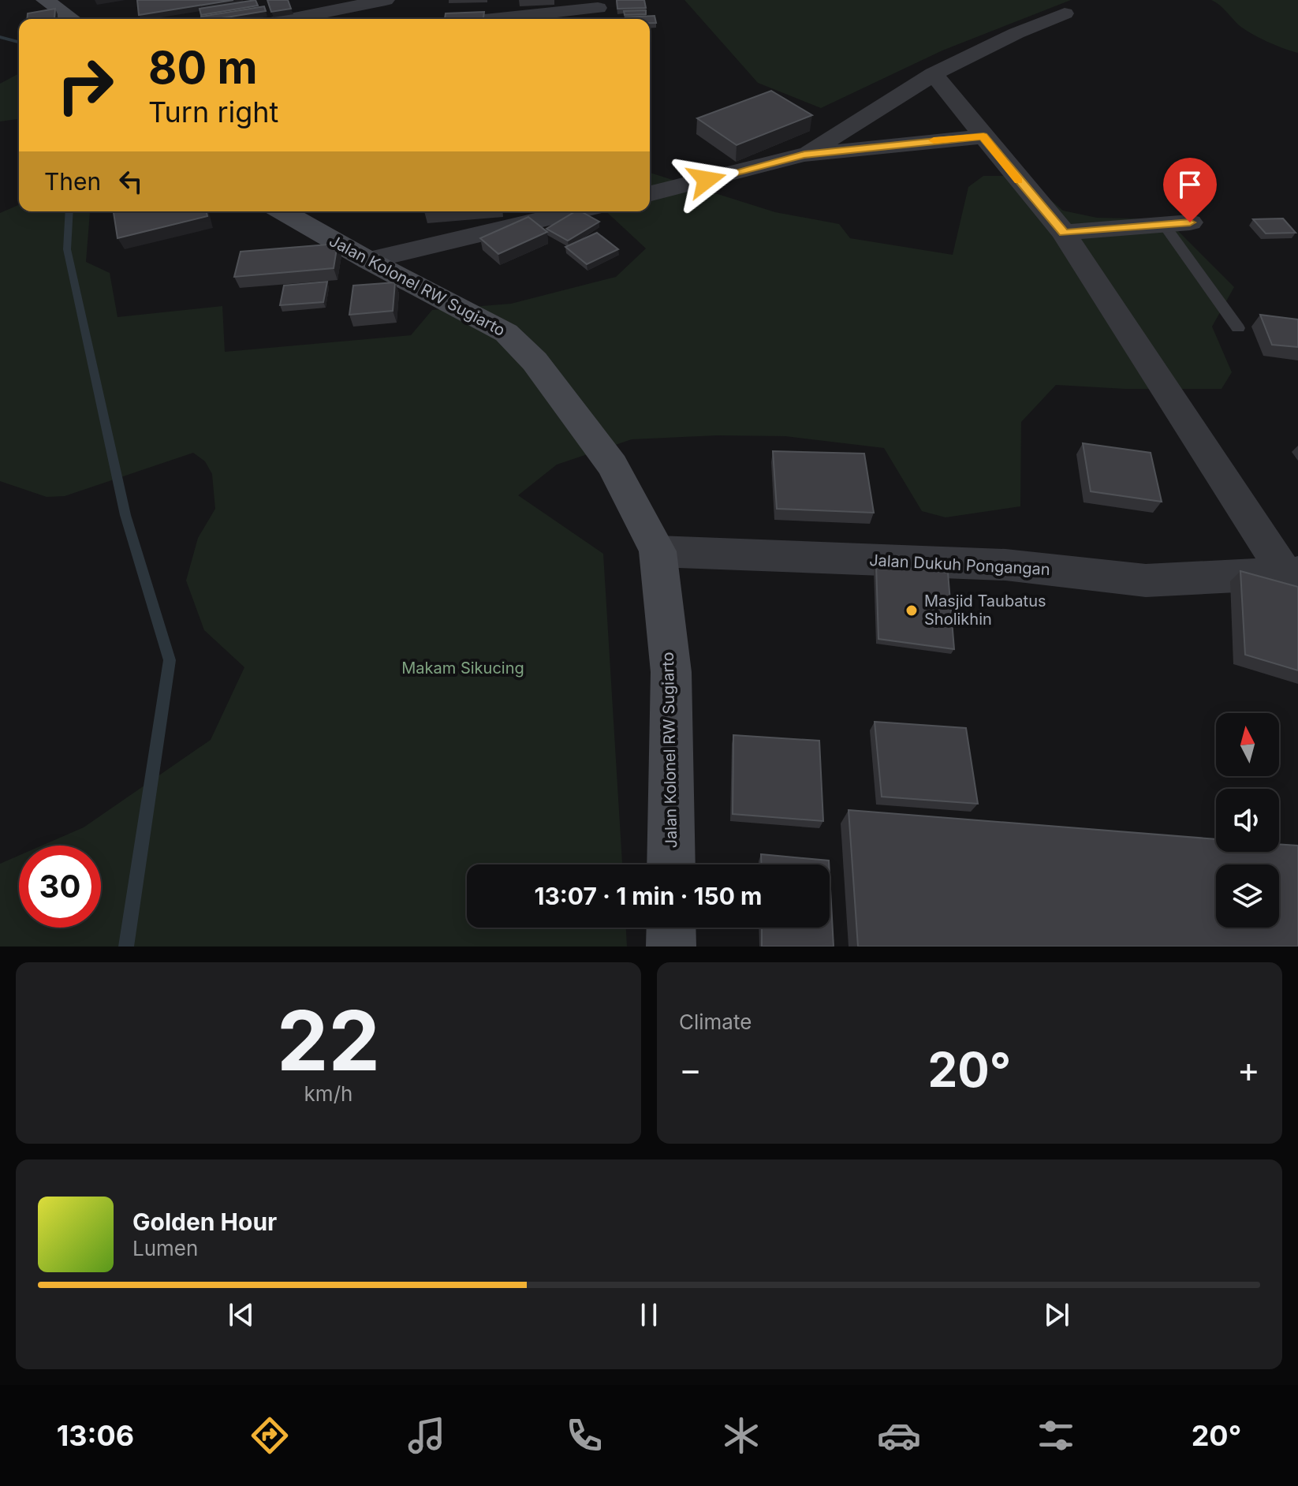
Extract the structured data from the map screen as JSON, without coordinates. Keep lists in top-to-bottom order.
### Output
{
  "streets": {
    "main road": ["Jalan Kolonel RW Sugiarto"],
    "street": ["Jalan Dukuh Pongangan"]
  },
  "crossings": [
    ["Jalan Kolonel RW Sugiarto", "Jalan Dukuh Pongangan"]
  ],
  "parks": ["Makam Sikucing"],
  "places": ["Masjid Taubatus Sholikhin"],
  "north": "top",
  "page": {
    "turn": ["80 m", "Turn right"],
    "then": "Then",
    "limit": "30",
    "trip": "13:07 · 1 min · 150 m",
    "tile": [
      ["22", "km/h"],
      "Climate"
    ],
    "heat": ["−", "20°", "+"],
    "song": ["Golden Hour", "Lumen"],
    "tabs": ["13:06", "20°"]
  }
}
